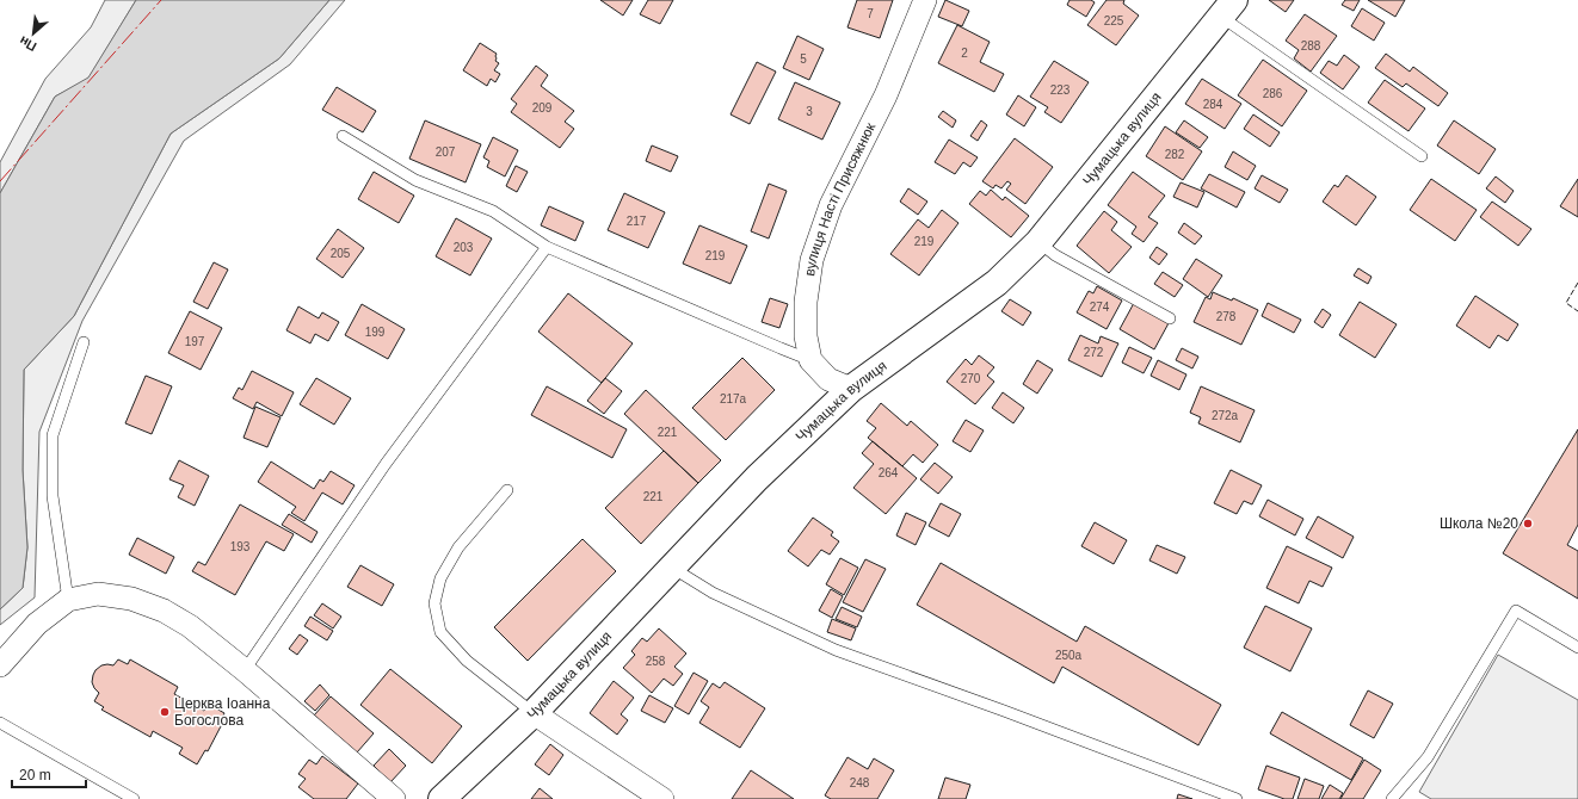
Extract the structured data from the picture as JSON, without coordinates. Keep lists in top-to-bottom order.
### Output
{
  "streets": {
    "street": ["Чумацька вулиця", "вулиця Насті Присяжнюк"]
  },
  "places": ["Школа №20", "Церква Іоанна Богослова"],
  "house_numbers": [
    "7",
    "225",
    "288",
    "2",
    "5",
    "223",
    "286",
    "284",
    "209",
    "3",
    "207",
    "282",
    "217",
    "219",
    "203",
    "205",
    "219",
    "274",
    "278",
    "199",
    "197",
    "272",
    "270",
    "217а",
    "272а",
    "221",
    "264",
    "221",
    "193",
    "250а",
    "258",
    "248"
  ],
  "scale_bar": "20 m",
  "north": "bottom left"
}
